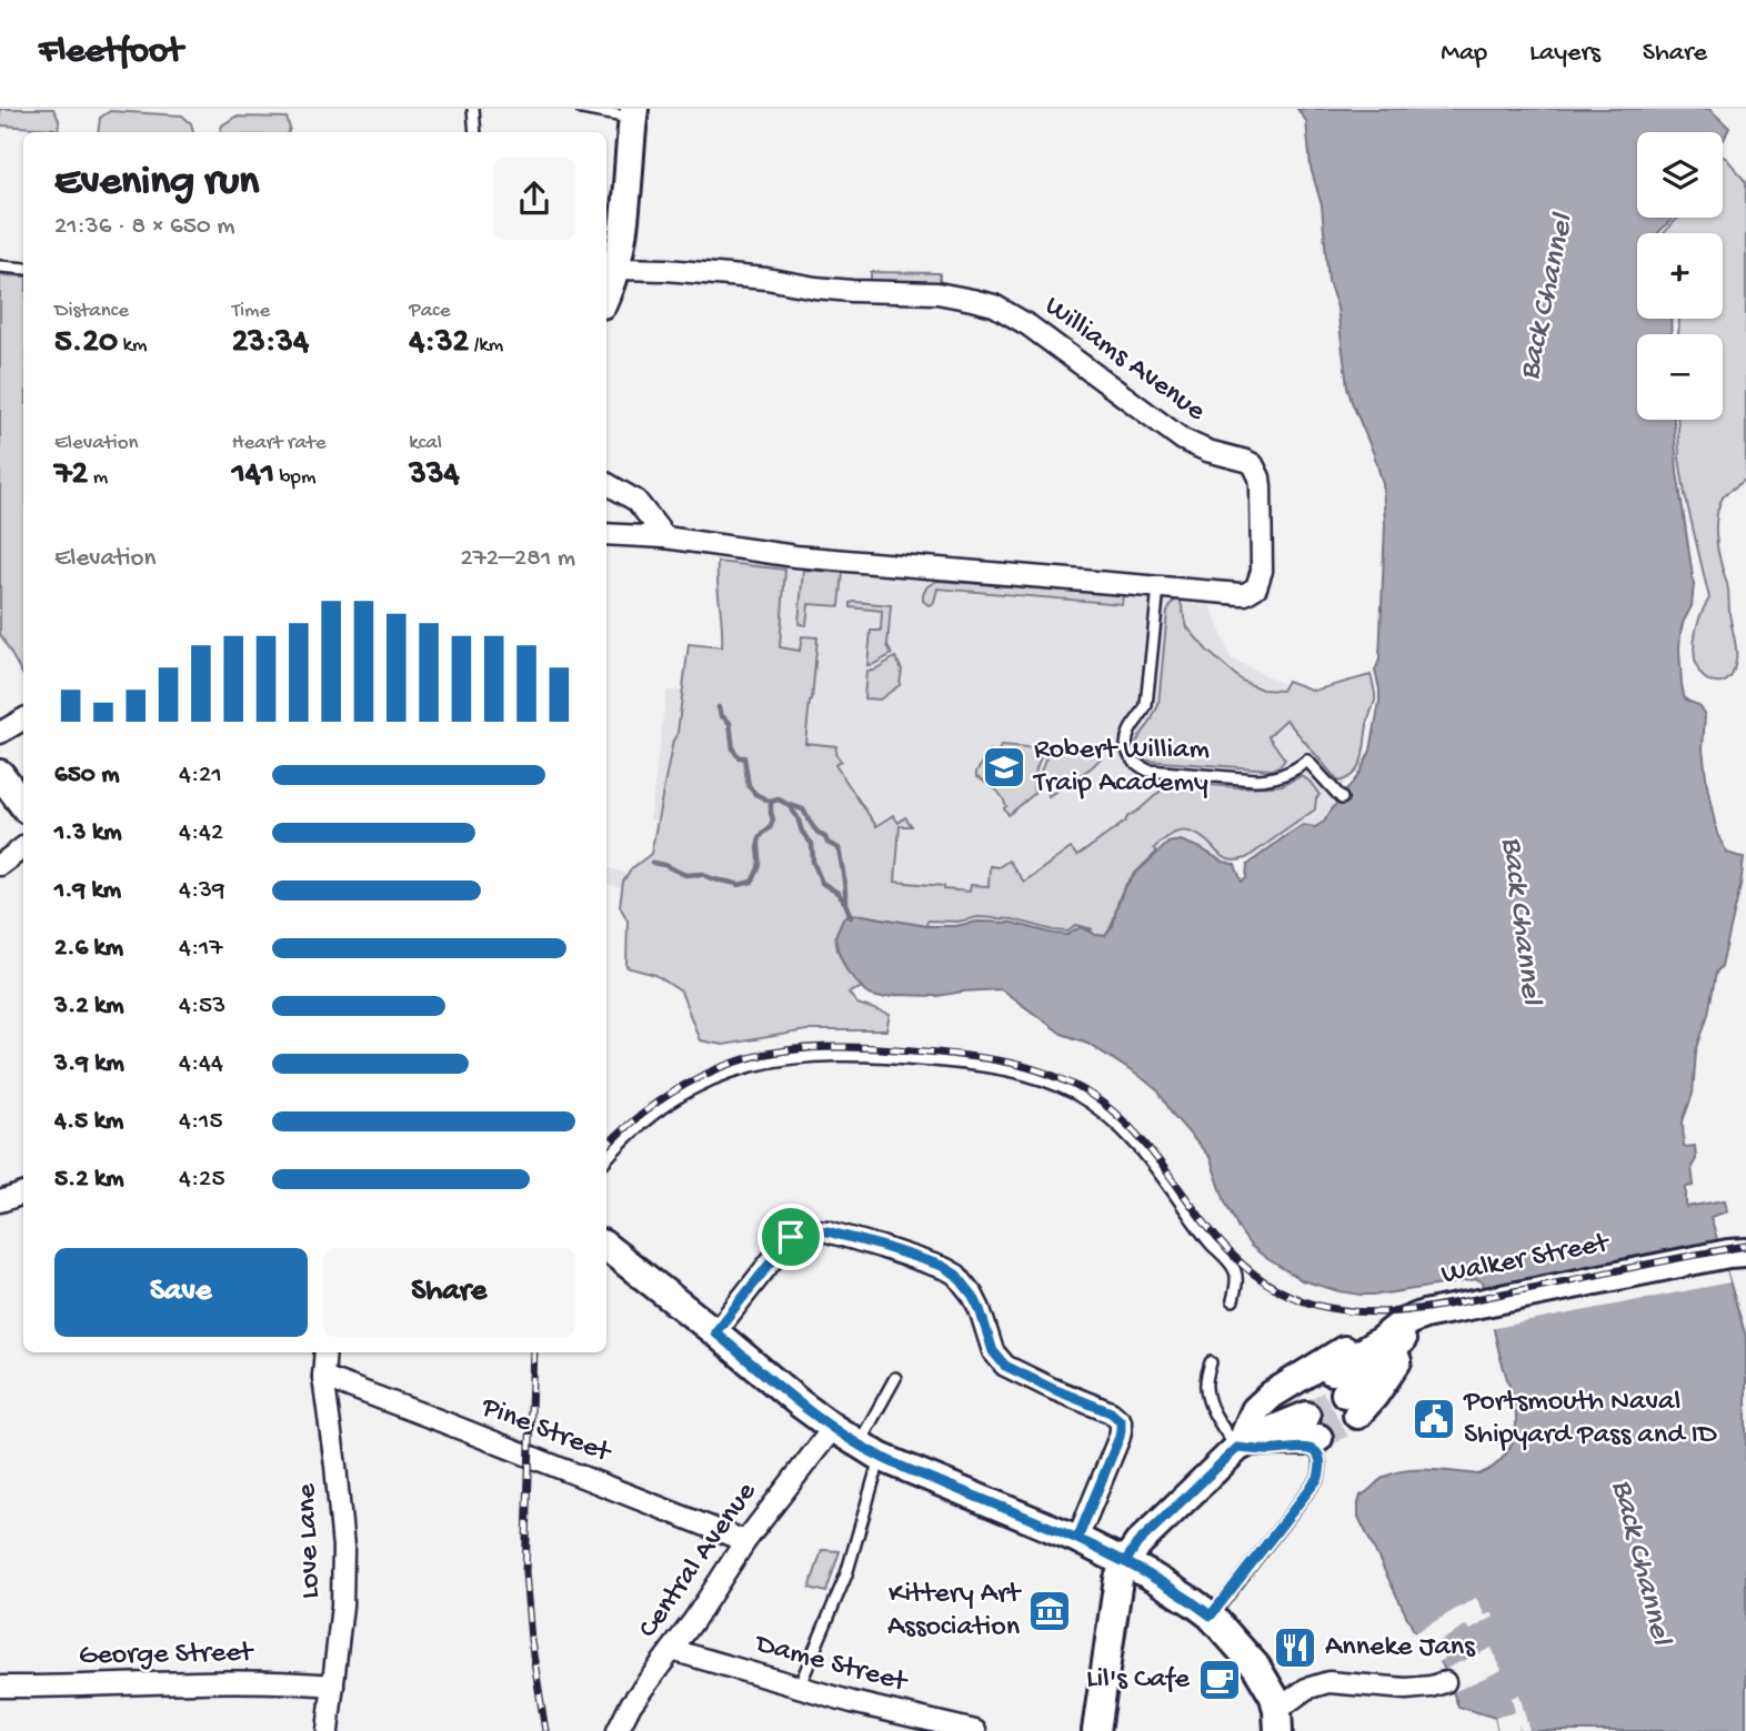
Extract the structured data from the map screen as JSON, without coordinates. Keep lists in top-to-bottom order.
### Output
{
  "streets": {
    "street": [
      "Williams Avenue",
      "Walker Street",
      "Pine Street",
      "Love Lane",
      "Central Avenue",
      "George Street",
      "Dame Street"
    ]
  },
  "crossings": [
    ["Pine Street", "Love Lane"],
    ["Pine Street", "Central Avenue"],
    ["Love Lane", "George Street"],
    ["Central Avenue", "Dame Street"]
  ],
  "water": ["Back Channel"],
  "places": {
    "school or university": ["Robert William Traip Academy"],
    "public building": ["Portsmouth Naval Shipyard Pass and ID"],
    "museum": ["Kittery Art Association"],
    "restaurant": ["Anneke Jans"],
    "cafe": ["Lil's Cafe"]
  },
  "page": {
    "header": "Fleetfoot",
    "nav": ["Map", "Layers", "Share"],
    "map_buttons": ["+", "−"],
    "heading": ["Evening run", "21:36 · 8 × 650 m"],
    "stats": [
      ["Distance", "5.20 km"],
      ["Time", "23:34"],
      ["Pace", "4:32 /km"],
      ["Elevation", "72 m"],
      ["Heart rate", "141 bpm"],
      ["kcal", "334"]
    ],
    "chart": ["Elevation", "272–281 m"],
    "list": [
      {
        "name": "650 m",
        "note": "4:21"
      },
      {
        "name": "1.3 km",
        "note": "4:42"
      },
      {
        "name": "1.9 km",
        "note": "4:39"
      },
      {
        "name": "2.6 km",
        "note": "4:17"
      },
      {
        "name": "3.2 km",
        "note": "4:53"
      },
      {
        "name": "3.9 km",
        "note": "4:44"
      },
      {
        "name": "4.5 km",
        "note": "4:15"
      },
      {
        "name": "5.2 km",
        "note": "4:25"
      }
    ],
    "buttons": ["Save", "Share"]
  }
}
